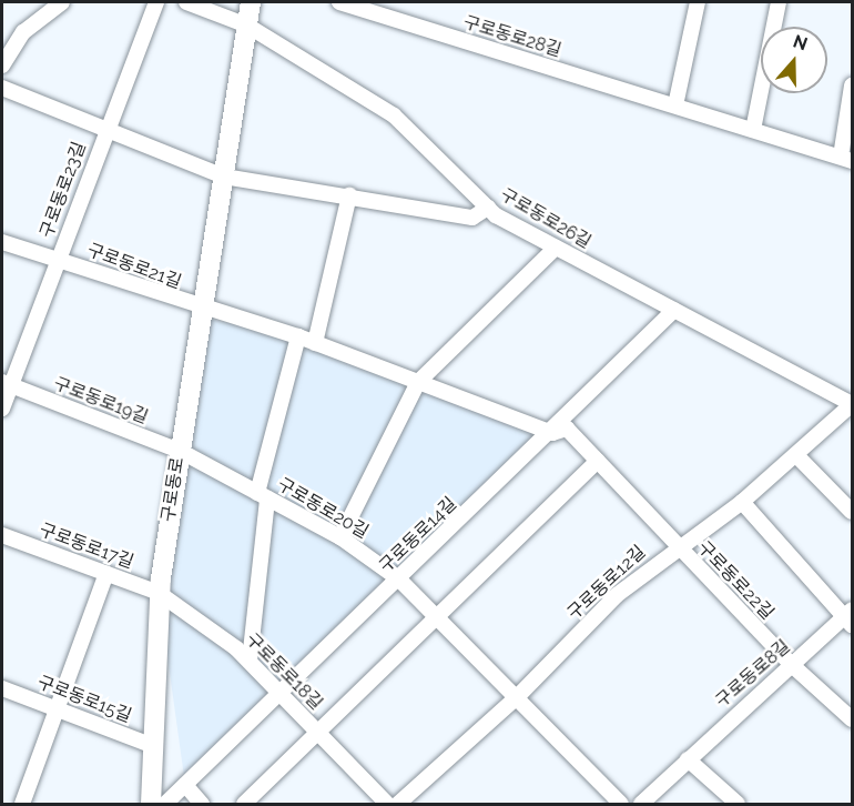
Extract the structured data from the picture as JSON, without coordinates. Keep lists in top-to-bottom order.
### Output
{
  "streets": {
    "main road": ["구로동로"],
    "street": [
      "구로동로28길",
      "구로동로23길",
      "구로동로26길",
      "구로동로21길",
      "구로동로19길",
      "구로동로20길",
      "구로동로14길",
      "구로동로17길",
      "구로동로22길",
      "구로동로12길",
      "구로동로18길",
      "구로동로8길",
      "구로동로15길"
    ]
  },
  "crossings": [
    ["구로동로23길", "구로동로21길"],
    ["구로동로23길", "구로동로"],
    ["구로동로26길", "구로동로"],
    ["구로동로26길", "구로동로14길"],
    ["구로동로26길", "구로동로12길"],
    ["구로동로21길", "구로동로"],
    ["구로동로21길", "구로동로22길"],
    ["구로동로19길", "구로동로"],
    ["구로동로19길", "구로동로20길"],
    ["구로동로", "구로동로20길"],
    ["구로동로", "구로동로17길"],
    ["구로동로", "구로동로22길"],
    ["구로동로", "구로동로18길"],
    ["구로동로", "구로동로15길"],
    ["구로동로20길", "구로동로14길"],
    ["구로동로20길", "구로동로12길"],
    ["구로동로14길", "구로동로22길"],
    ["구로동로14길", "구로동로18길"],
    ["구로동로17길", "구로동로18길"],
    ["구로동로22길", "구로동로12길"],
    ["구로동로22길", "구로동로8길"],
    ["구로동로12길", "구로동로8길"]
  ],
  "north": "top"
}
